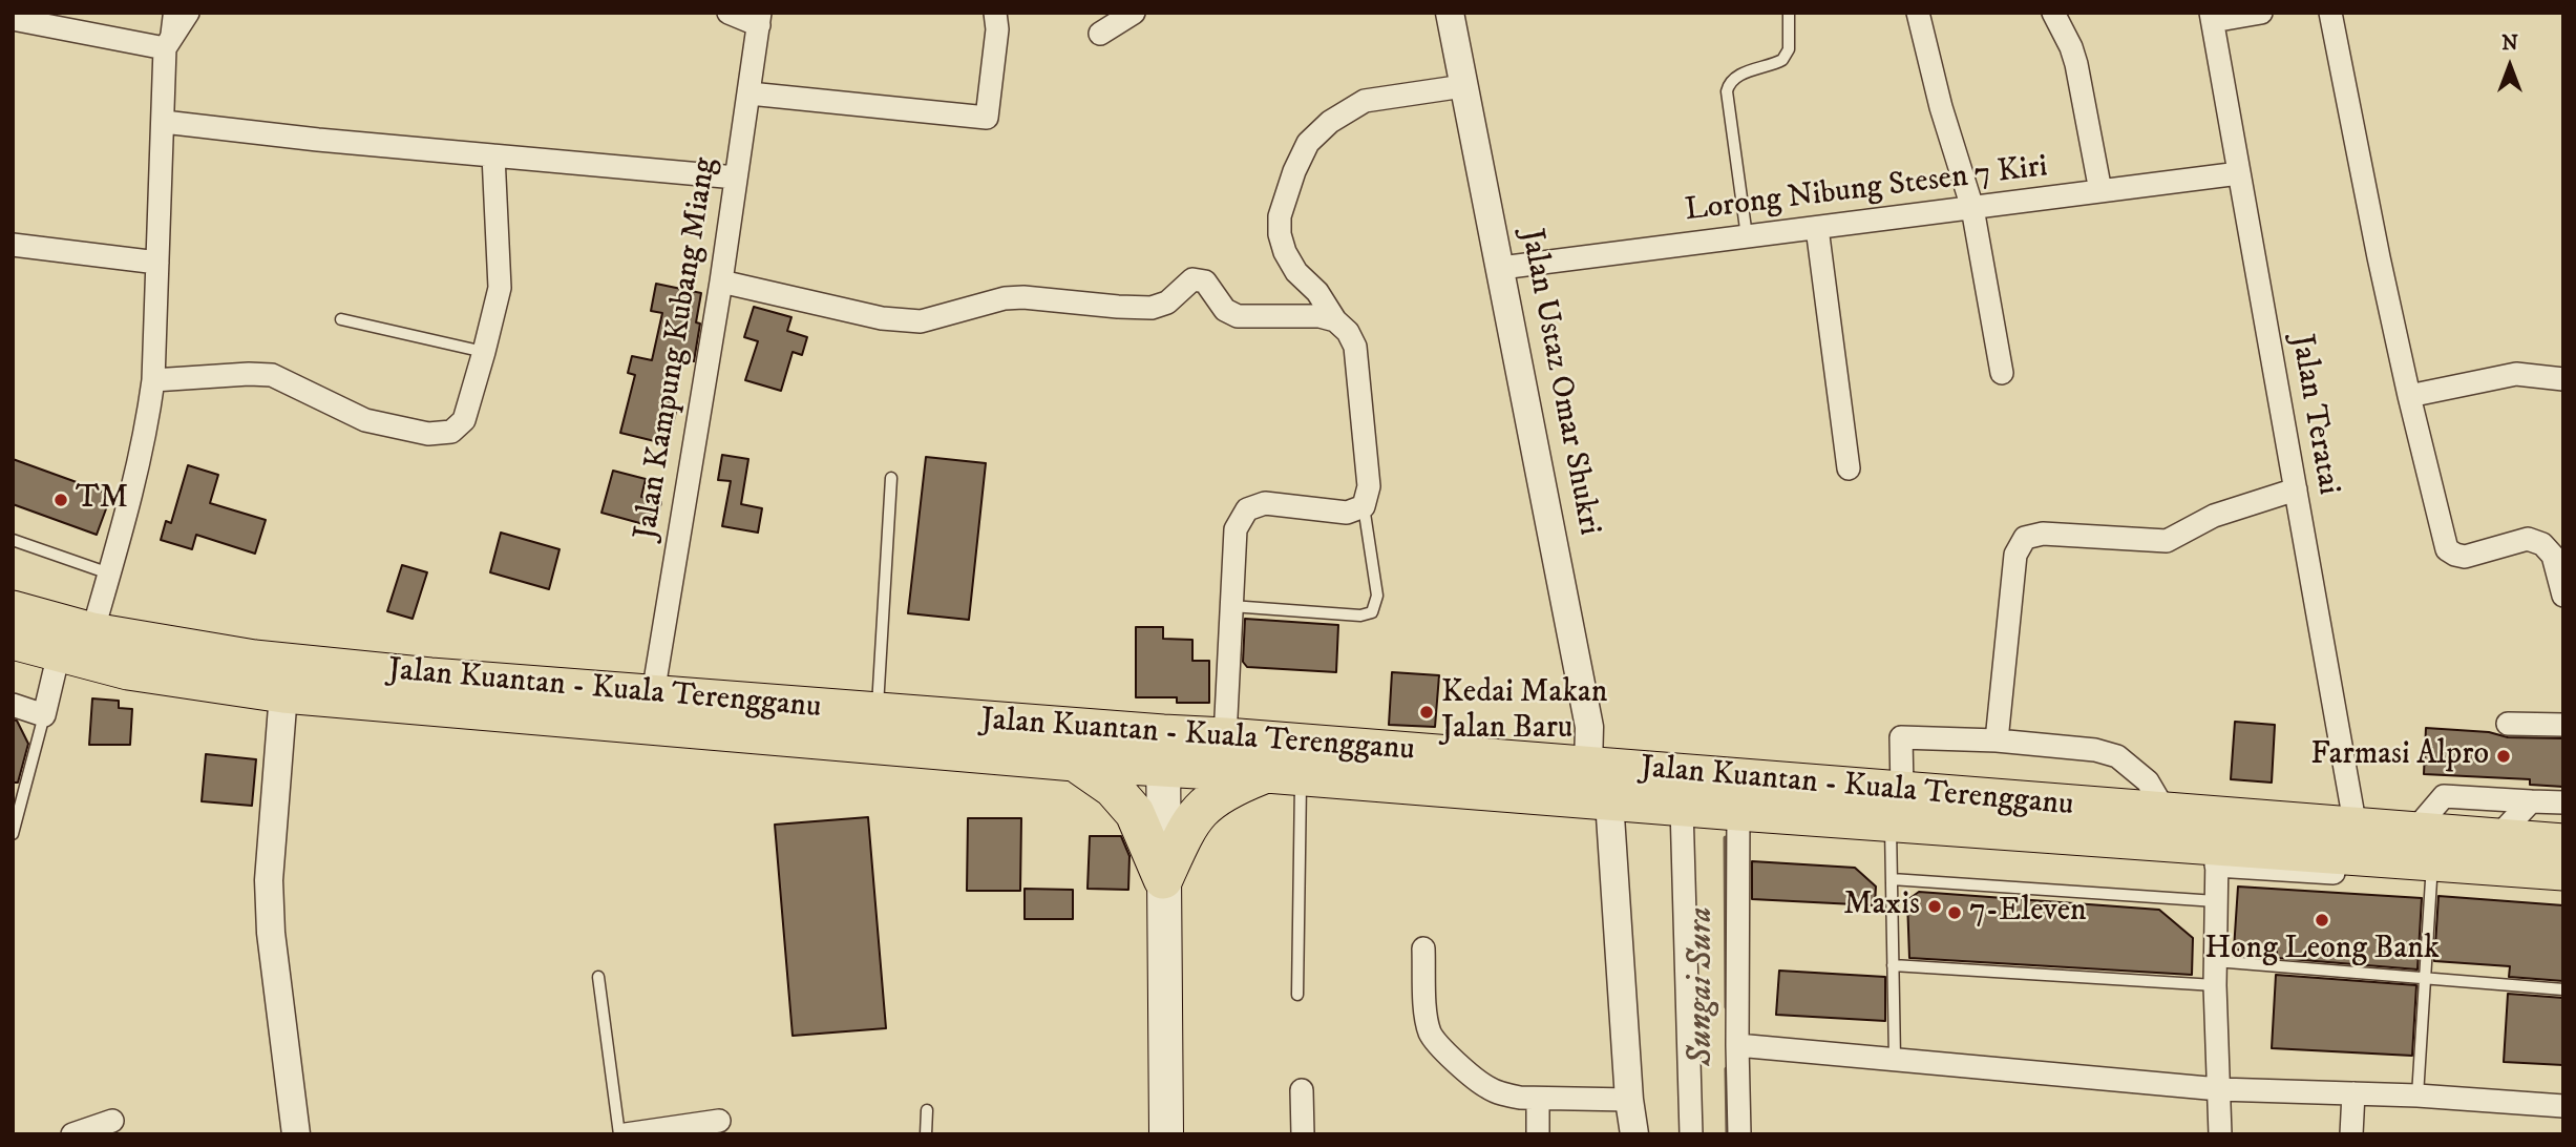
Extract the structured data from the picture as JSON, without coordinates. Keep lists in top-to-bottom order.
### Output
{
  "streets": {
    "highway": ["Jalan Kuantan - Kuala Terengganu"],
    "street": [
      "Lorong Nibung Stesen 7 Kiri",
      "Jalan Kampung Kubang Miang",
      "Jalan Ustaz Omar Shukri",
      "Jalan Teratai"
    ]
  },
  "crossings": [
    ["Lorong Nibung Stesen 7 Kiri", "Jalan Ustaz Omar Shukri"],
    ["Lorong Nibung Stesen 7 Kiri", "Jalan Teratai"],
    ["Jalan Kampung Kubang Miang", "Jalan Kuantan - Kuala Terengganu"],
    ["Jalan Ustaz Omar Shukri", "Jalan Kuantan - Kuala Terengganu"],
    ["Jalan Teratai", "Jalan Kuantan - Kuala Terengganu"]
  ],
  "water": ["Sungai Sura"],
  "places": [
    "TM",
    "Kedai Makan Jalan Baru",
    "Farmasi Alpro",
    "Maxis",
    "7-Eleven",
    "Hong Leong Bank"
  ],
  "north": "top"
}
